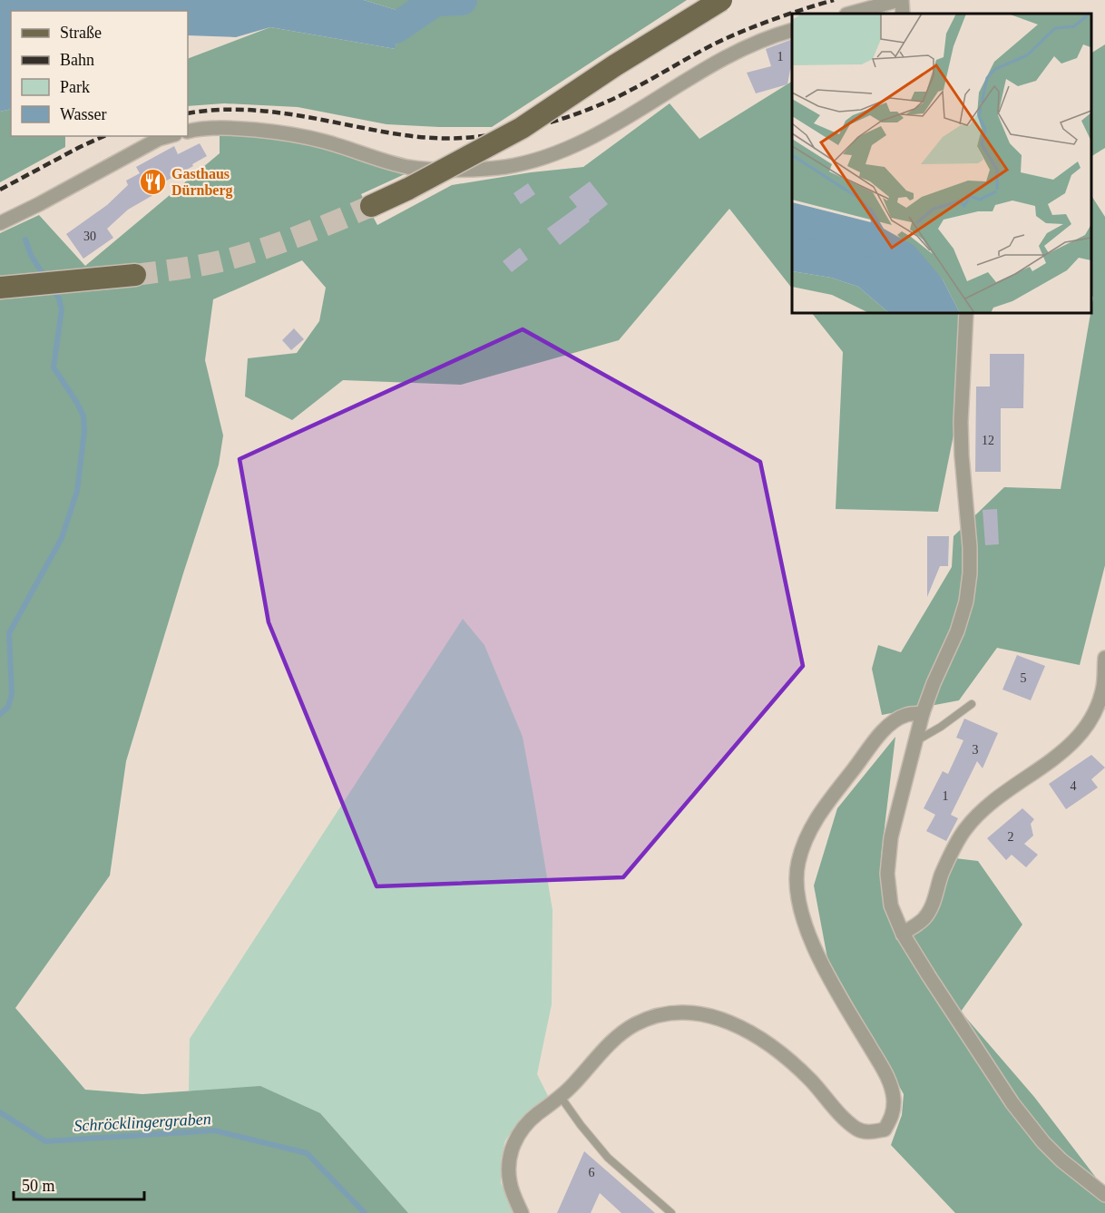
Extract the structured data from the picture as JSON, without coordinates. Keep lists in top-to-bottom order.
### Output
{
  "water": ["Schröcklingergraben"],
  "places": {
    "restaurant": ["Gasthaus Dürnberg"]
  },
  "house_numbers": [
    "1",
    "30",
    "12",
    "5",
    "3",
    "4",
    "1",
    "2",
    "6"
  ],
  "legend": [
    "Straße",
    "Bahn",
    "Park",
    "Wasser"
  ],
  "scale_bar": "50 m"
}
